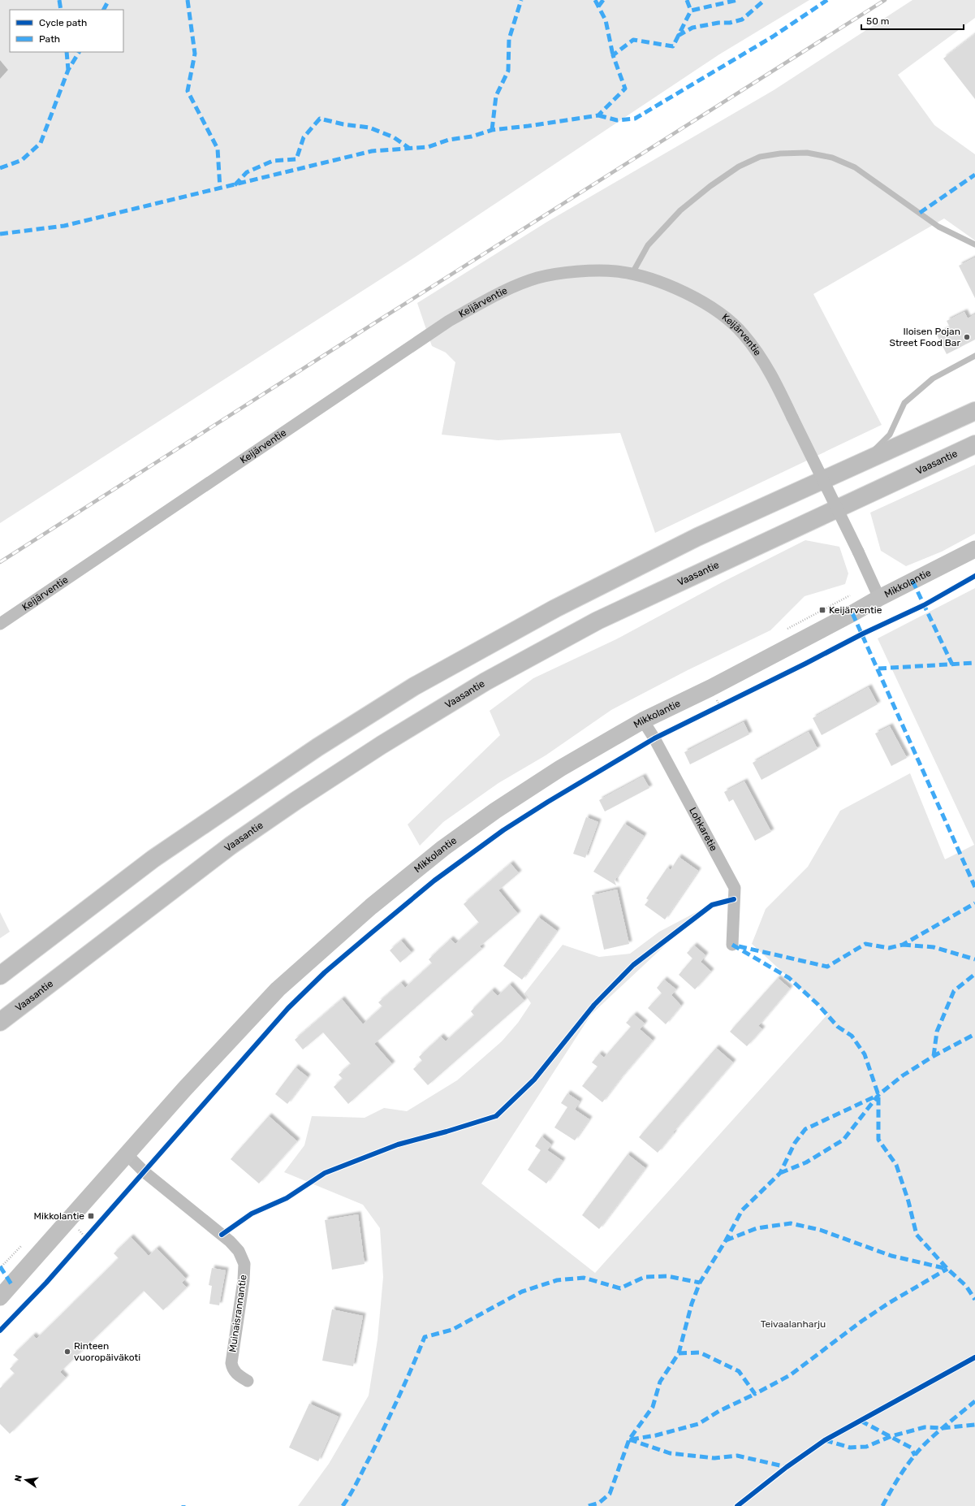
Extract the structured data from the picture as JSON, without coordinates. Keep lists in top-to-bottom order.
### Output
{
  "streets": {
    "highway": ["Vaasantie"],
    "main road": ["Mikkolantie"],
    "street": ["Keijärventie", "Lohkaretie", "Muinaisrannantie"]
  },
  "crossings": [
    ["Keijärventie", "Mikkolantie"],
    ["Mikkolantie", "Lohkaretie"],
    ["Mikkolantie", "Muinaisrannantie"]
  ],
  "parks": ["Teivaalanharju"],
  "places": {
    "other": ["Iloisen Pojan Street Food Bar", "Rinteen vuoropäiväkoti"],
    "transit": ["Keijärventie", "Mikkolantie"]
  },
  "legend": ["Cycle path", "Path"],
  "scale_bar": "50 m",
  "north": "left"
}
